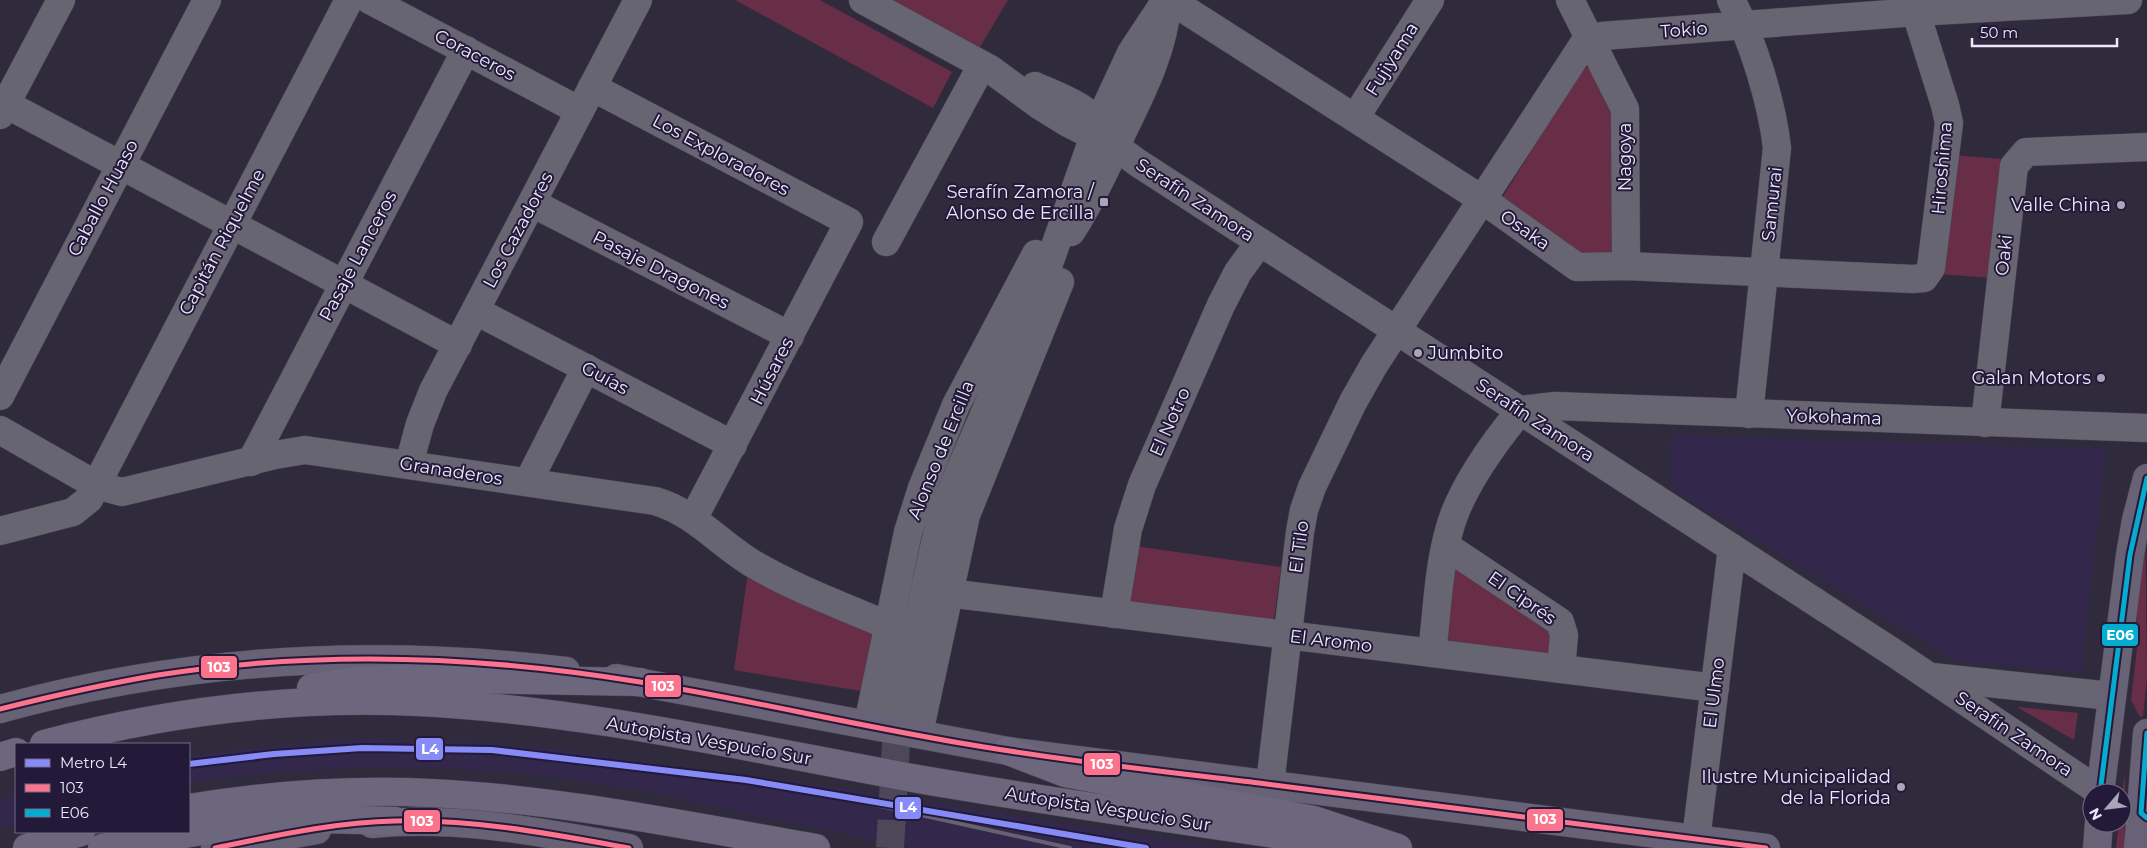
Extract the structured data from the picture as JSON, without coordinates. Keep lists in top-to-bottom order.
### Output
{
  "streets": {
    "highway": ["Autopista Vespucio Sur"],
    "street": [
      "Tokio",
      "Coraceros",
      "Fujiyama",
      "Los Exploradores",
      "Nagoya",
      "Hiroshima",
      "Caballo Huaso",
      "Serafín Zamora",
      "Samurai",
      "Los Cazadores",
      "Osaka",
      "Capitán Riquelme",
      "Oaki",
      "Pasaje Lanceros",
      "Pasaje Dragones",
      "Húsares",
      "Guías",
      "Yokohama",
      "El Notro",
      "Alonso de Ercilla",
      "Granaderos",
      "El Tilo",
      "El Ciprés",
      "El Aromo",
      "El Ulmo"
    ]
  },
  "crossings": [
    ["Tokio", "Nagoya"],
    ["Tokio", "Hiroshima"],
    ["Tokio", "Samurai"],
    ["Coraceros", "Los Exploradores"],
    ["Coraceros", "Los Cazadores"],
    ["Coraceros", "Pasaje Lanceros"],
    ["Fujiyama", "Osaka"],
    ["Los Exploradores", "Los Cazadores"],
    ["Los Exploradores", "Húsares"],
    ["Nagoya", "Osaka"],
    ["Hiroshima", "Osaka"],
    ["Serafín Zamora", "Yokohama"],
    ["Serafín Zamora", "El Notro"],
    ["Serafín Zamora", "Alonso de Ercilla"],
    ["Serafín Zamora", "El Tilo"],
    ["Serafín Zamora", "El Ulmo"],
    ["Samurai", "Osaka"],
    ["Samurai", "Yokohama"],
    ["Los Cazadores", "Pasaje Dragones"],
    ["Los Cazadores", "Guías"],
    ["Los Cazadores", "Granaderos"],
    ["Osaka", "Alonso de Ercilla"],
    ["Capitán Riquelme", "Granaderos"],
    ["Oaki", "Yokohama"],
    ["Pasaje Lanceros", "Granaderos"],
    ["Pasaje Dragones", "Húsares"],
    ["Húsares", "Guías"],
    ["Húsares", "Granaderos"],
    ["El Notro", "El Aromo"],
    ["Alonso de Ercilla", "Granaderos"],
    ["Alonso de Ercilla", "El Aromo"],
    ["El Tilo", "El Aromo"],
    ["El Ciprés", "El Aromo"],
    ["El Aromo", "El Ulmo"]
  ],
  "places": {
    "transit": ["Serafín Zamora / Alonso de Ercilla"],
    "other": [
      "Valle China",
      "Jumbito",
      "Galan Motors",
      "Ilustre Municipalidad de la Florida"
    ]
  },
  "lines": ["transit line E06", "transit line 103", "metro line L4"],
  "legend": ["Metro L4", "103", "E06"],
  "scale_bar": "50 m",
  "north": "bottom left"
}
